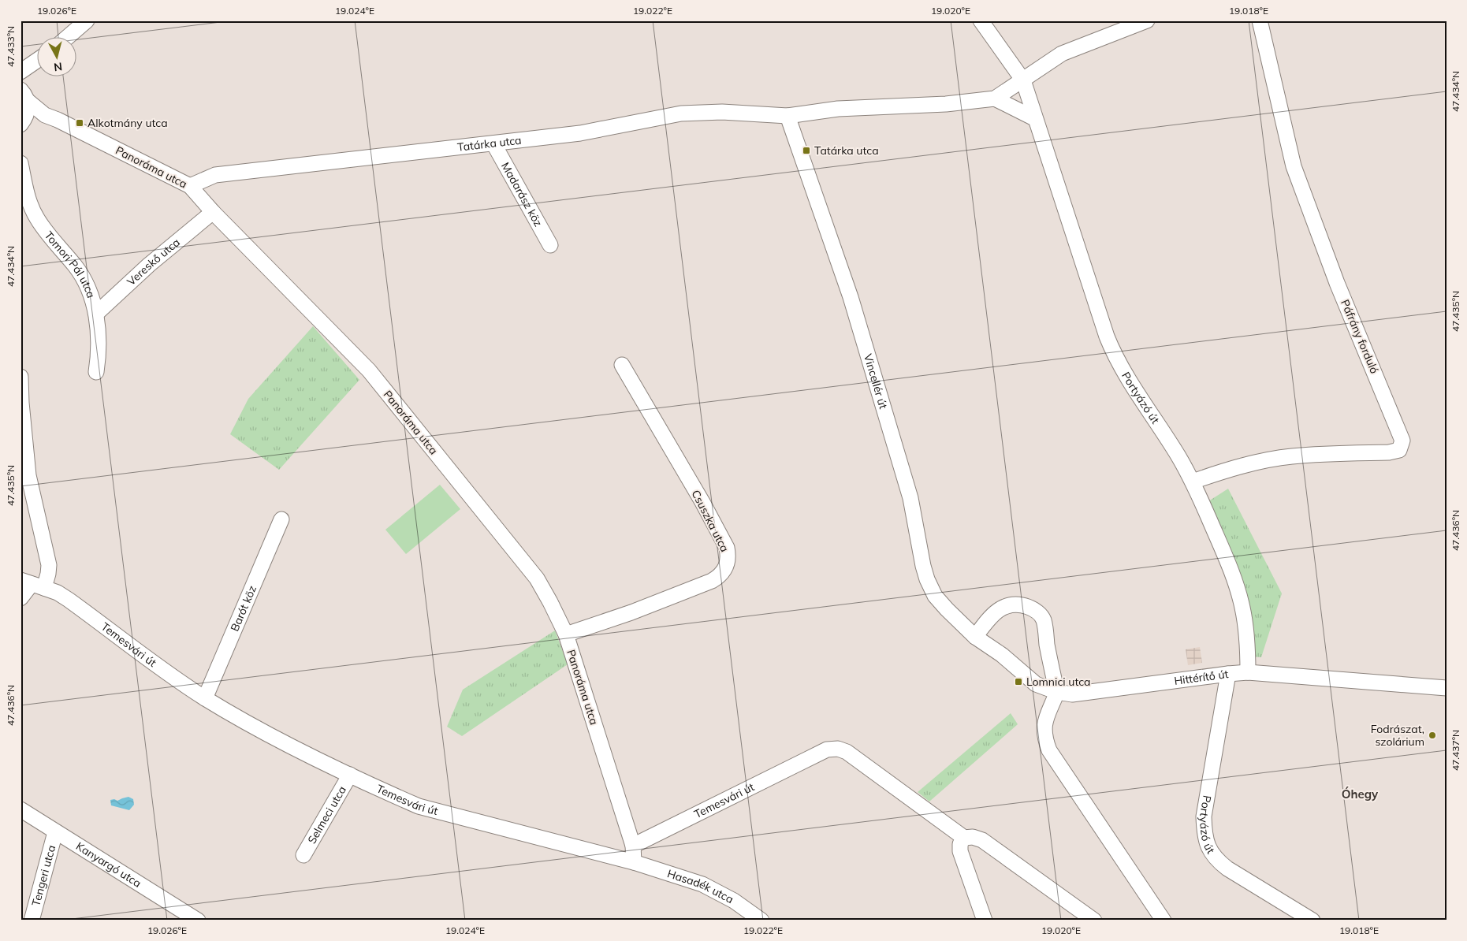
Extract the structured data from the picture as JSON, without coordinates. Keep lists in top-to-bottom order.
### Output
{
  "streets": {
    "street": [
      "Tatárka utca",
      "Panoráma utca",
      "Madarász köz",
      "Vereskő utca",
      "Tomori Pál utca",
      "Páfrány forduló",
      "Vincellér út",
      "Portyázó út",
      "Csuszka utca",
      "Barót köz",
      "Temesvári út",
      "Hittérítő út",
      "Selmeci utca",
      "Kanyargó utca",
      "Tengeri utca",
      "Hasadék utca"
    ]
  },
  "crossings": [
    ["Tatárka utca", "Panoráma utca"],
    ["Tatárka utca", "Madarász köz"],
    ["Tatárka utca", "Vincellér út"],
    ["Tatárka utca", "Portyázó út"],
    ["Panoráma utca", "Vereskő utca"],
    ["Panoráma utca", "Csuszka utca"],
    ["Panoráma utca", "Temesvári út"],
    ["Vereskő utca", "Tomori Pál utca"],
    ["Páfrány forduló", "Portyázó út"],
    ["Vincellér út", "Hittérítő út"],
    ["Portyázó út", "Hittérítő út"],
    ["Barót köz", "Temesvári út"],
    ["Temesvári út", "Selmeci utca"],
    ["Temesvári út", "Hasadék utca"],
    ["Kanyargó utca", "Tengeri utca"]
  ],
  "districts": ["Óhegy"],
  "places": {
    "transit": ["Alkotmány utca", "Tatárka utca", "Lomnici utca"],
    "other": ["Fodrászat, szolárium"]
  },
  "north": "bottom",
  "coordinates": [
    "19.026°E",
    "19.024°E",
    "19.022°E",
    "19.020°E",
    "19.018°E",
    "47.433°N",
    "47.434°N",
    "47.435°N",
    "47.436°N",
    "47.437°N"
  ]
}
